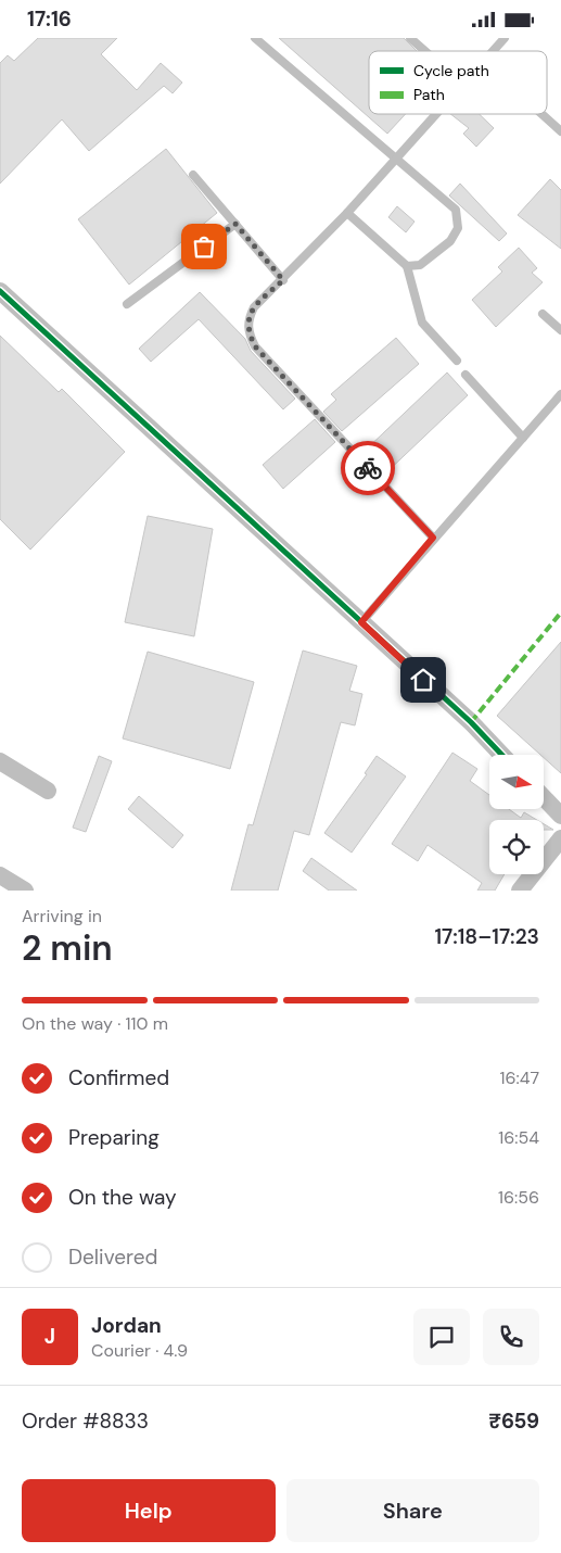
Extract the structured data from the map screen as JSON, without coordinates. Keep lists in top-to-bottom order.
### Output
{
  "legend": ["Cycle path", "Path"],
  "north": "right",
  "page": {
    "status": "17:16",
    "heading": ["2 min", "Arriving in", "17:18–17:23"],
    "panel": [
      "Jordan",
      "Courier · 4.9",
      "Order #8833",
      "₹659"
    ],
    "bar": "On the way · 110 m",
    "list": [
      ["Confirmed", "16:47"],
      ["Preparing", "16:54"],
      ["On the way", "16:56"],
      "Delivered"
    ],
    "round": "J",
    "buttons": ["Help", "Share"]
  }
}
